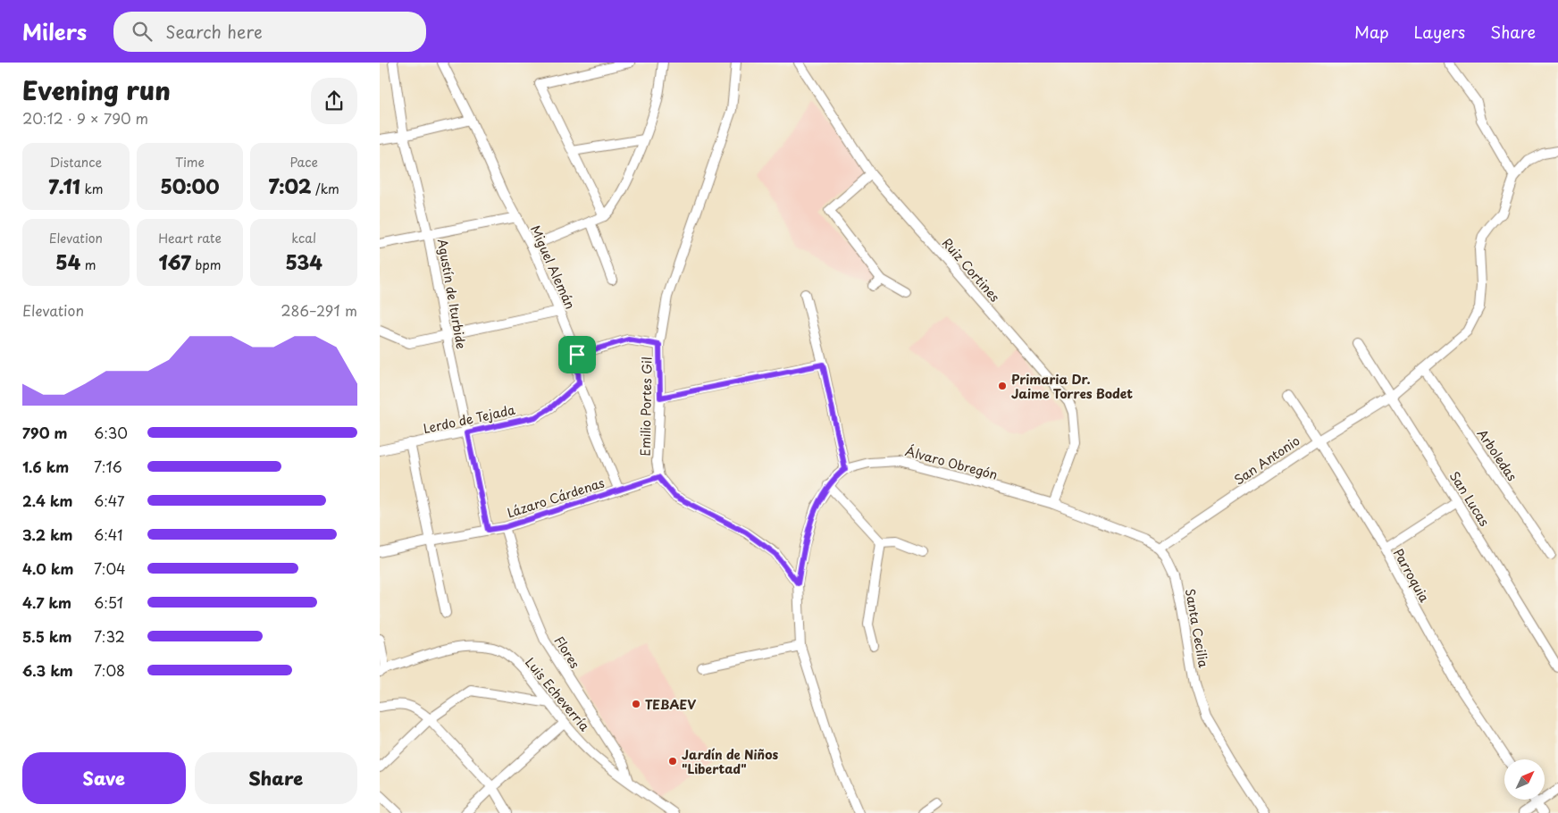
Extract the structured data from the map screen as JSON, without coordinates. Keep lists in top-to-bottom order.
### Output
{
  "streets": {
    "street": [
      "Miguel Alemán",
      "Ruiz Cortines",
      "Agustín de Iturbide",
      "Emilio Portes Gil",
      "Lerdo de Tejada",
      "Arboledas",
      "San Antonio",
      "Álvaro Obregón",
      "Lázaro Cárdenas",
      "San Lucas",
      "Parroquia",
      "Santa Cecilia",
      "Flores",
      "Luis Echeverría"
    ]
  },
  "crossings": [
    ["Miguel Alemán", "Lerdo de Tejada"],
    ["Miguel Alemán", "Lázaro Cárdenas"],
    ["Ruiz Cortines", "Álvaro Obregón"],
    ["Agustín de Iturbide", "Lerdo de Tejada"],
    ["Agustín de Iturbide", "Lázaro Cárdenas"],
    ["Emilio Portes Gil", "Lázaro Cárdenas"],
    ["Arboledas", "San Antonio"],
    ["San Antonio", "San Lucas"],
    ["San Antonio", "Parroquia"],
    ["San Antonio", "Santa Cecilia"],
    ["Lázaro Cárdenas", "Flores"],
    ["Flores", "Luis Echeverría"]
  ],
  "places": ["Primaria Dr. Jaime Torres Bodet", "TEBAEV", "Jardín de Niños \"Libertad\""],
  "north": "top right",
  "page": {
    "header": "Milers",
    "search": "Search here",
    "nav": ["Map", "Layers", "Share"],
    "heading": ["Evening run", "20:12 · 9 × 790 m"],
    "stats": [
      ["Distance", "7.11 km"],
      ["Time", "50:00"],
      ["Pace", "7:02 /km"],
      ["Elevation", "54 m"],
      ["Heart rate", "167 bpm"],
      ["kcal", "534"]
    ],
    "chart": ["Elevation", "286–291 m"],
    "list": [
      {
        "name": "790 m",
        "note": "6:30"
      },
      {
        "name": "1.6 km",
        "note": "7:16"
      },
      {
        "name": "2.4 km",
        "note": "6:47"
      },
      {
        "name": "3.2 km",
        "note": "6:41"
      },
      {
        "name": "4.0 km",
        "note": "7:04"
      },
      {
        "name": "4.7 km",
        "note": "6:51"
      },
      {
        "name": "5.5 km",
        "note": "7:32"
      },
      {
        "name": "6.3 km",
        "note": "7:08"
      }
    ],
    "buttons": ["Save", "Share"]
  }
}
